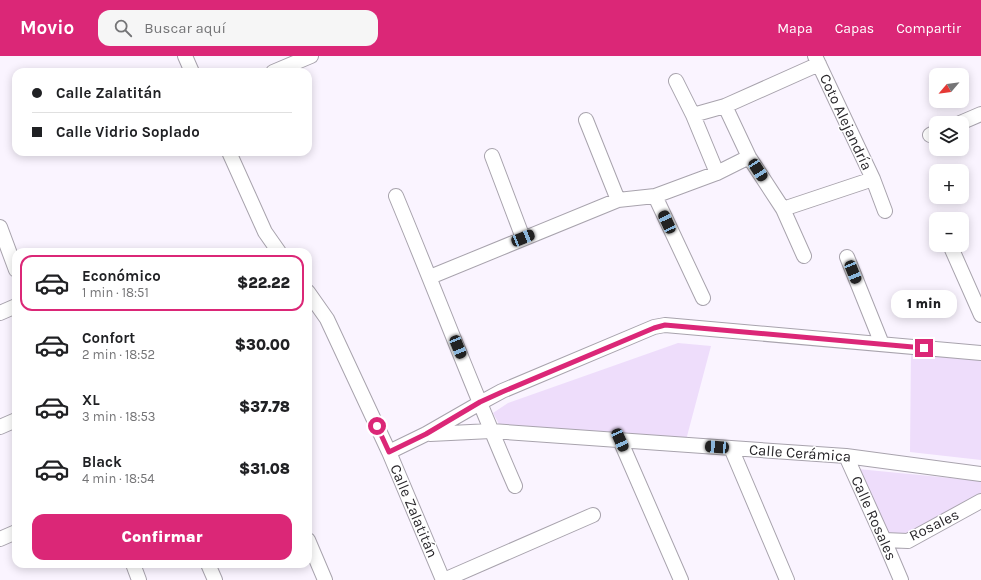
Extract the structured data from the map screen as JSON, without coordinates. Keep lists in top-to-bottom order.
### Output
{
  "streets": {
    "street": [
      "Coto Alejandría",
      "Calle Cerámica",
      "Calle Zalatitán",
      "Calle Rosales",
      "Rosales"
    ]
  },
  "crossings": [
    ["Calle Cerámica", "Calle Rosales"],
    ["Calle Rosales", "Rosales"]
  ],
  "north": "bottom left",
  "page": {
    "header": "Movio",
    "search": "Buscar aquí",
    "nav": ["Mapa", "Capas", "Compartir"],
    "map_buttons": ["+", "−"],
    "banner": ["Calle Zalatitán", "Calle Vidrio Soplado"],
    "list": [
      {
        "name": "Económico",
        "note": "1 min · 18:51",
        "value": "$22.22"
      },
      {
        "name": "Confort",
        "note": "2 min · 18:52",
        "value": "$30.00"
      },
      {
        "name": "XL",
        "note": "3 min · 18:53",
        "value": "$37.78"
      },
      {
        "name": "Black",
        "note": "4 min · 18:54",
        "value": "$31.08"
      }
    ],
    "bubble": "1 min",
    "buttons": "Confirmar"
  }
}
